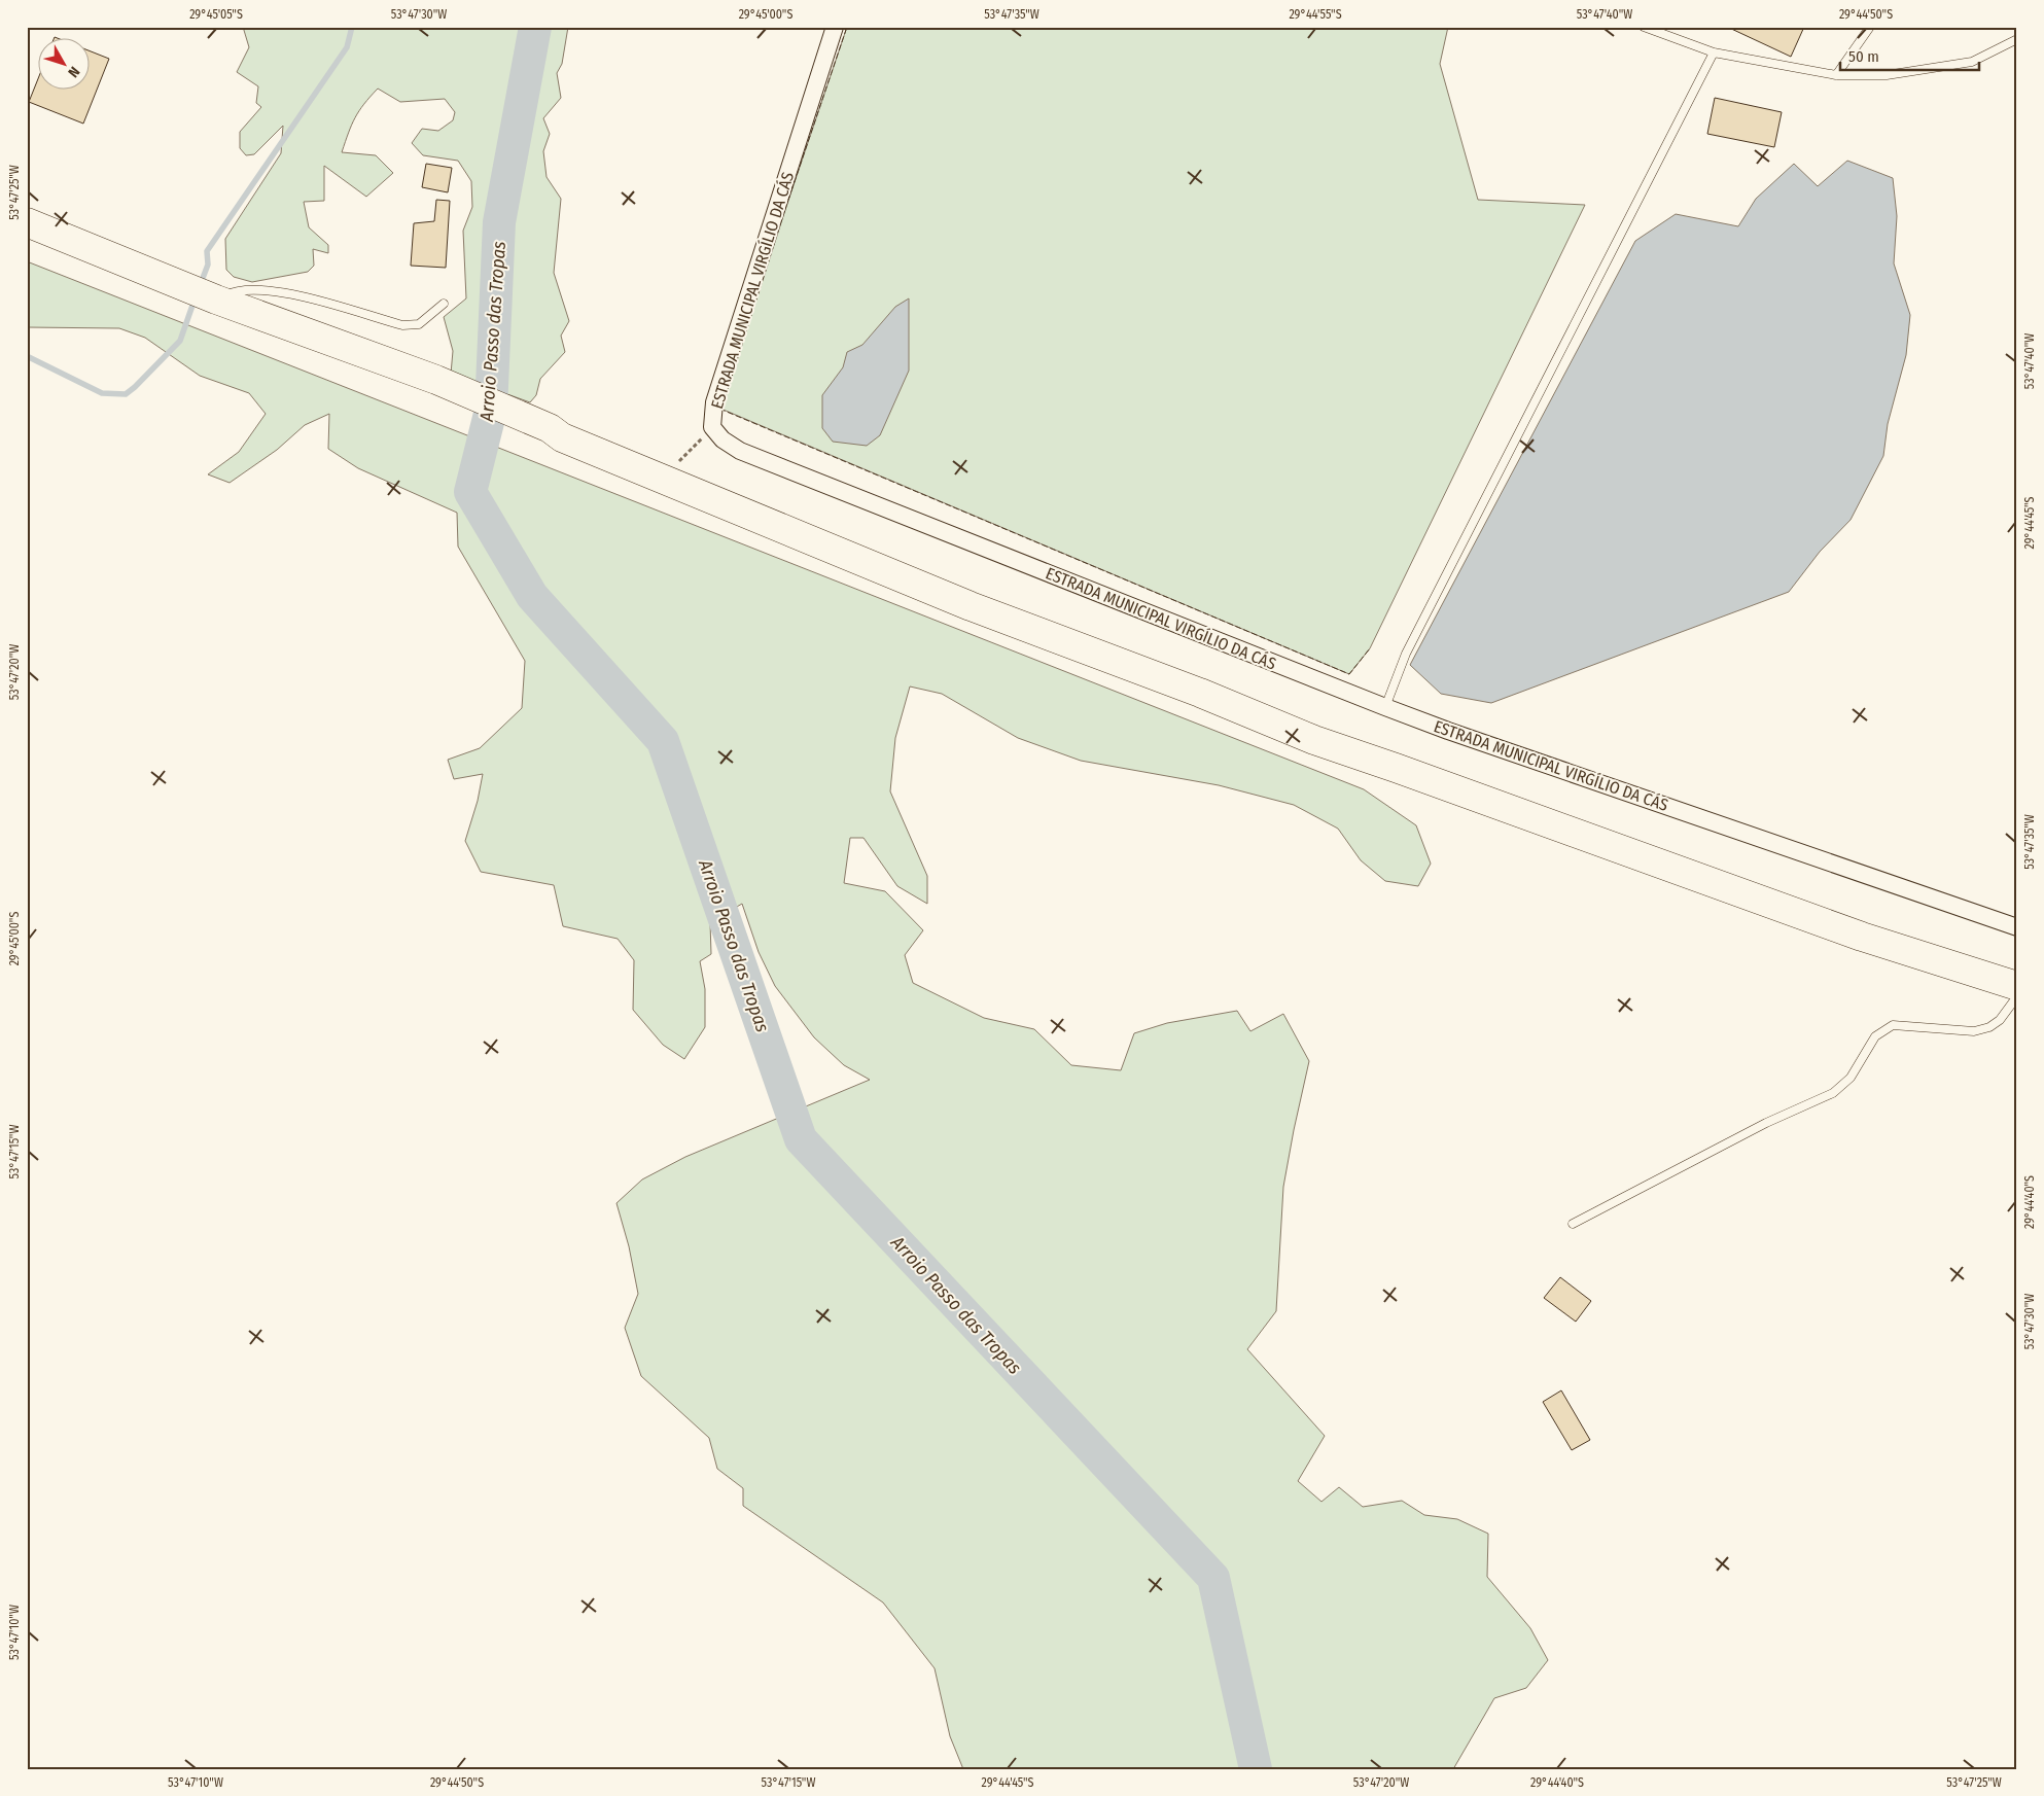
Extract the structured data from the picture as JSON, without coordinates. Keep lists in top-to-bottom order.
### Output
{
  "streets": {
    "street": ["ESTRADA MUNICIPAL VIRGÍLIO DA CÁS"]
  },
  "water": ["Arroio Passo das Tropas"],
  "scale_bar": "50 m",
  "north": "bottom right",
  "coordinates": [
    "29°45'05\"S",
    "53°47'30\"W",
    "29°45'00\"S",
    "53°47'35\"W",
    "29°44'55\"S",
    "53°47'40\"W",
    "29°44'50\"S",
    "53°47'25\"W",
    "29°44'45\"S",
    "53°47'20\"W",
    "53°47'15\"W",
    "29°44'40\"S",
    "53°47'10\"W"
  ]
}
